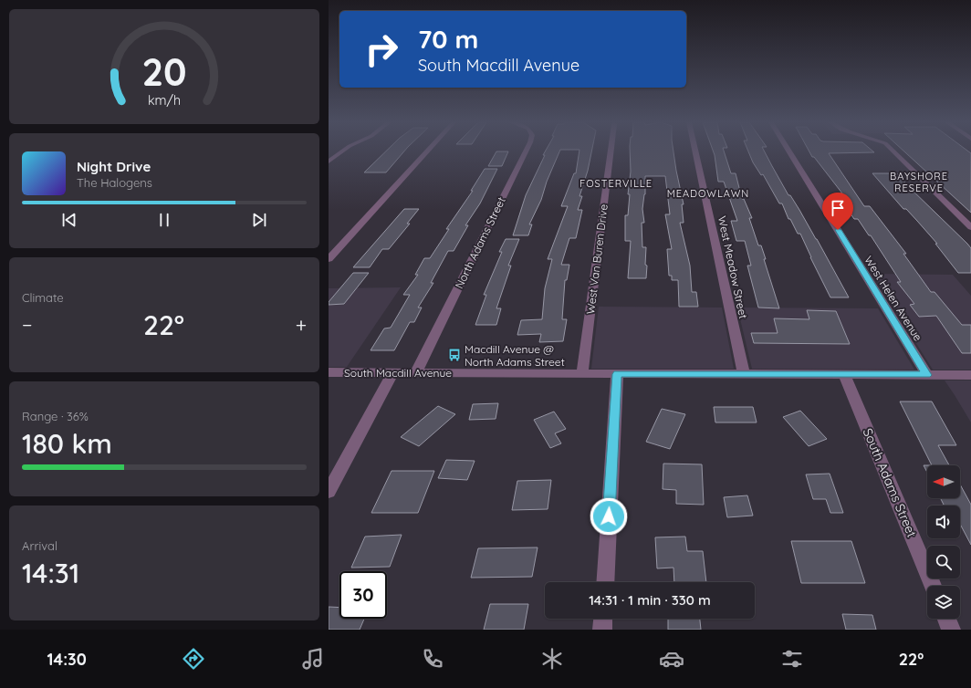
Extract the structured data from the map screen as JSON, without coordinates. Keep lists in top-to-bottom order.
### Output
{
  "streets": {
    "street": [
      "North Adams Street",
      "West Van Buren Drive",
      "West Meadow Street",
      "West Helen Avenue",
      "South Macdill Avenue",
      "South Adams Street"
    ]
  },
  "crossings": [
    ["North Adams Street", "South Macdill Avenue"],
    ["West Van Buren Drive", "South Macdill Avenue"],
    ["West Meadow Street", "South Macdill Avenue"],
    ["West Helen Avenue", "South Macdill Avenue"],
    ["South Macdill Avenue", "South Adams Street"]
  ],
  "districts": ["BAYSHORE RESERVE", "FOSTERVILLE", "MEADOWLAWN"],
  "places": {
    "bus stop": ["Macdill Avenue @ North Adams Street"]
  },
  "north": "left",
  "page": {
    "turn": ["70 m", "South Macdill Avenue"],
    "song": ["Night Drive", "The Halogens"],
    "tile": [
      "Climate",
      ["Range · 36%", "180 km"],
      ["Arrival", "14:31"]
    ],
    "heat": ["−", "22°", "+"],
    "limit": "30",
    "trip": "14:31 · 1 min · 330 m",
    "tabs": ["14:30", "22°"],
    "gauge": ["20", "km/h"]
  }
}
